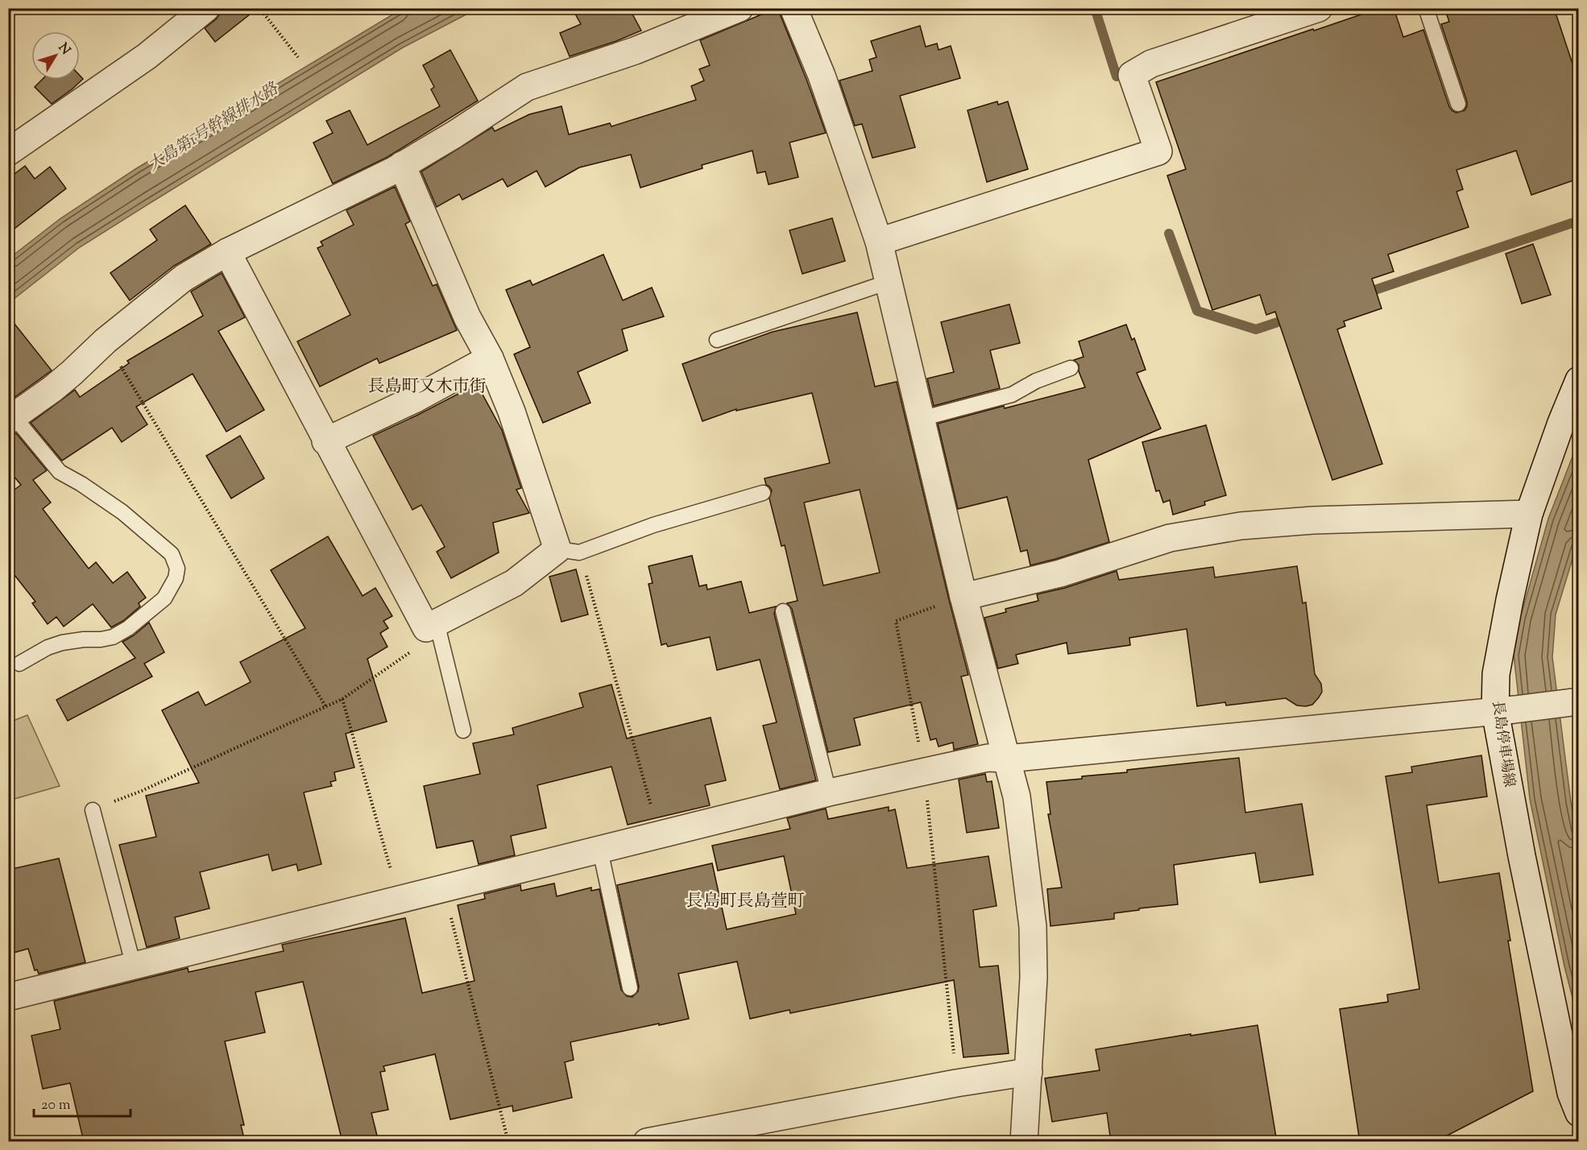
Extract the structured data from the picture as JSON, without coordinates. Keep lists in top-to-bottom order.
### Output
{
  "streets": {
    "street": ["長島停車場線"]
  },
  "districts": ["長島町又木市街", "長島町長島萱町"],
  "water": ["大島第1号幹線排水路"],
  "scale_bar": "20 m",
  "north": "top right"
}
